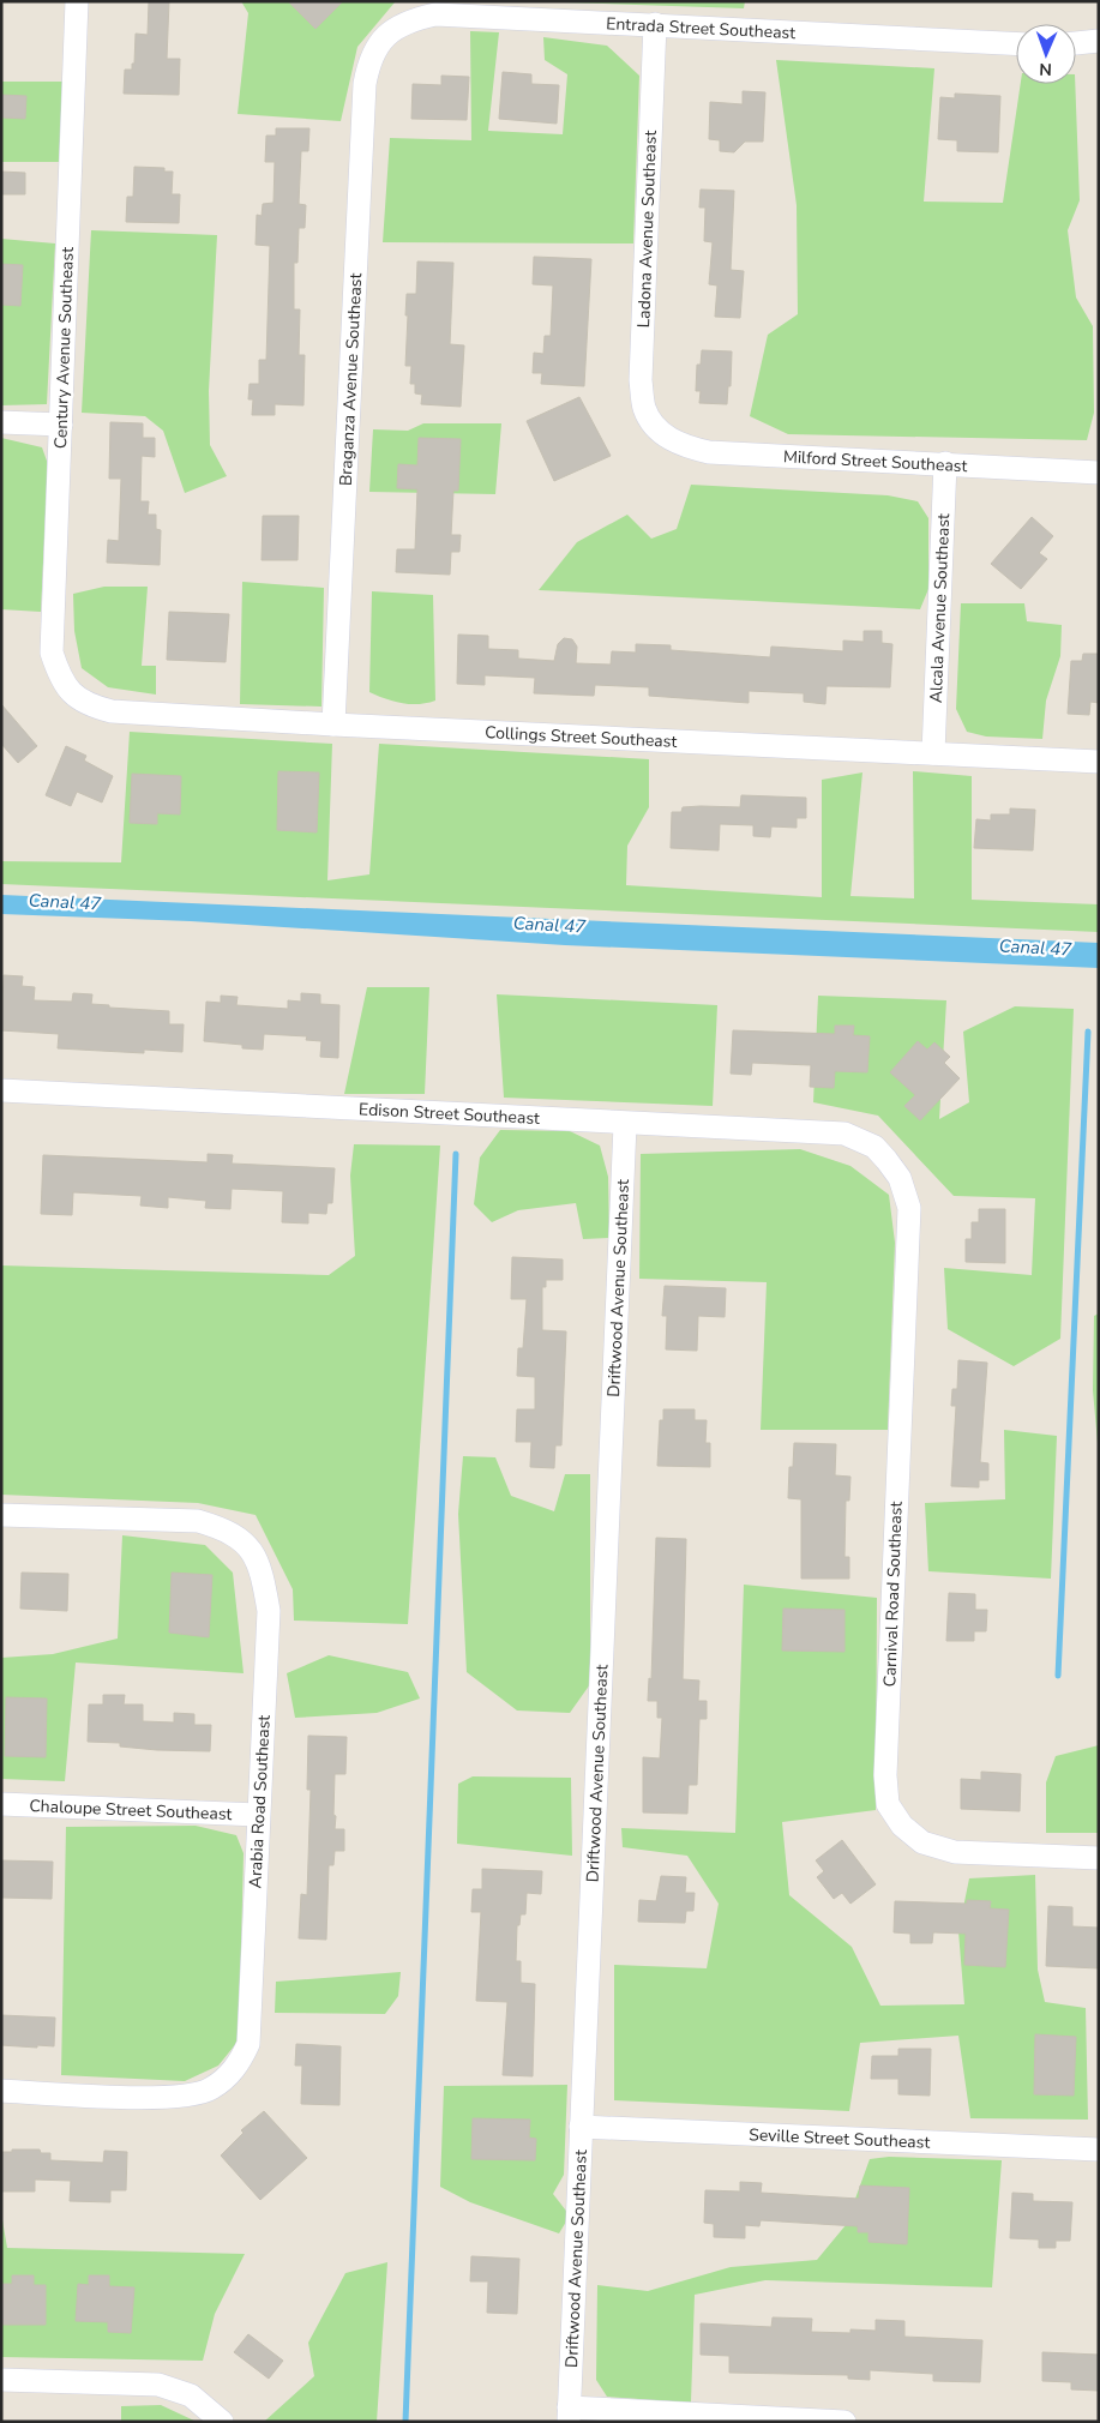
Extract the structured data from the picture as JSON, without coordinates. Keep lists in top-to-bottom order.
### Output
{
  "streets": {
    "street": [
      "Entrada Street Southeast",
      "Ladona Avenue Southeast",
      "Century Avenue Southeast",
      "Braganza Avenue Southeast",
      "Milford Street Southeast",
      "Alcala Avenue Southeast",
      "Collings Street Southeast",
      "Edison Street Southeast",
      "Driftwood Avenue Southeast",
      "Carnival Road Southeast",
      "Arabia Road Southeast",
      "Chaloupe Street Southeast",
      "Seville Street Southeast"
    ]
  },
  "crossings": [
    ["Entrada Street Southeast", "Ladona Avenue Southeast"],
    ["Entrada Street Southeast", "Braganza Avenue Southeast"],
    ["Ladona Avenue Southeast", "Milford Street Southeast"],
    ["Century Avenue Southeast", "Collings Street Southeast"],
    ["Braganza Avenue Southeast", "Collings Street Southeast"],
    ["Milford Street Southeast", "Alcala Avenue Southeast"],
    ["Alcala Avenue Southeast", "Collings Street Southeast"],
    ["Edison Street Southeast", "Driftwood Avenue Southeast"],
    ["Edison Street Southeast", "Carnival Road Southeast"],
    ["Driftwood Avenue Southeast", "Seville Street Southeast"],
    ["Arabia Road Southeast", "Chaloupe Street Southeast"]
  ],
  "water": ["Canal 47"],
  "north": "bottom"
}
